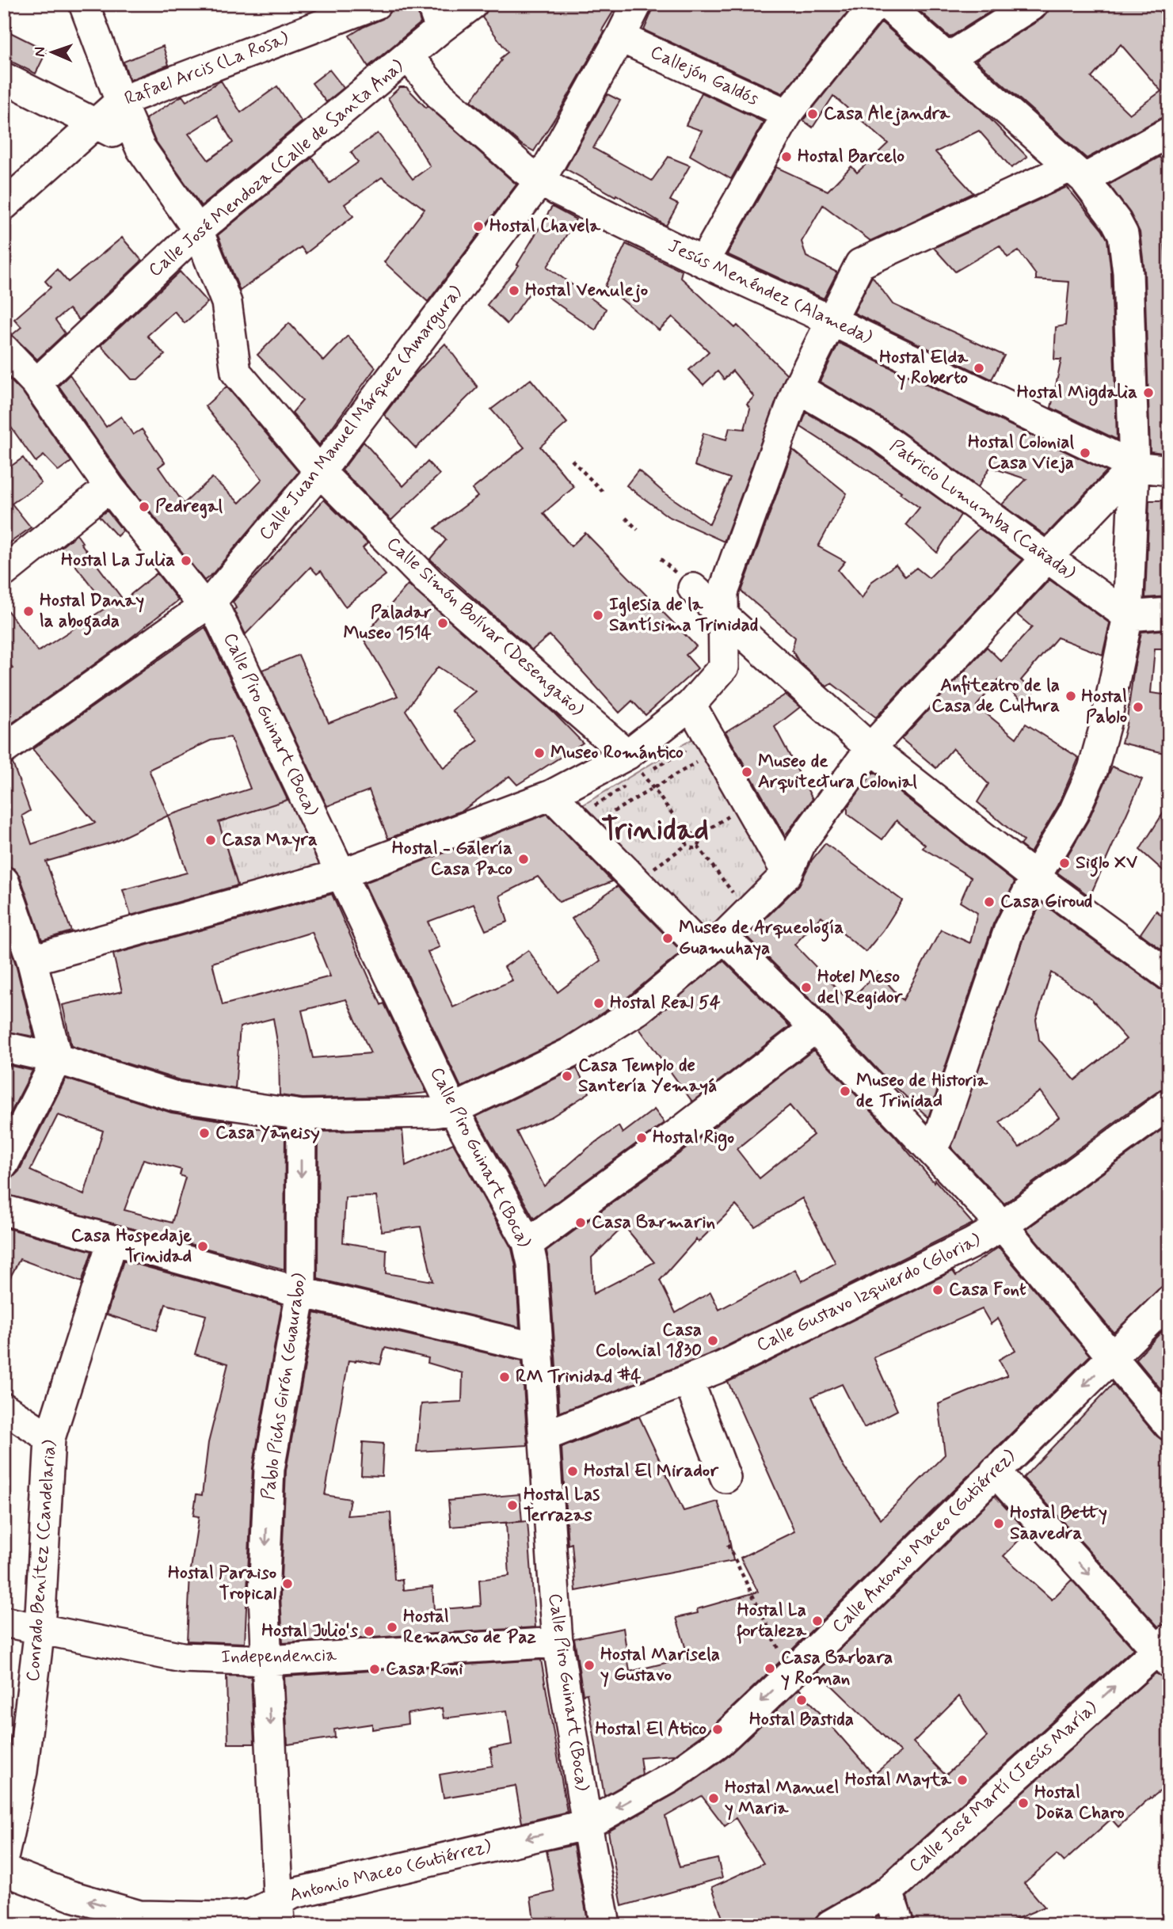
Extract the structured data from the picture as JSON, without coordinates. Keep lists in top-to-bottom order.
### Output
{
  "streets": {
    "street": [
      "Rafael Arcis (La Rosa)",
      "Callejón Galdós",
      "Calle José Mendoza (Calle de Santa Ana)",
      "Jesús Menéndez (Alameda)",
      "Calle Juan Manuel Márquez (Amargura)",
      "Patricio Lumumba (Cañada)",
      "Calle Simón Bolívar (Desengaño)",
      "Calle Piro Guinart (Boca)",
      "Calle Gustavo Izquierdo (Gloria)",
      "Pablo Pichs Girón (Guaurabo)",
      "Calle Antonio Maceo (Gutiérrez)",
      "Conrado Benítez (Candelaria)",
      "Independencia",
      "Calle José Martí (Jesús María)",
      "Antonio Maceo (Gutiérrez)"
    ]
  },
  "crossings": [
    ["Rafael Arcis (La Rosa)", "Calle Simón Bolívar (Desengaño)"],
    ["Callejón Galdós", "Calle Juan Manuel Márquez (Amargura)"],
    ["Calle José Mendoza (Calle de Santa Ana)", "Jesús Menéndez (Alameda)"],
    ["Calle José Mendoza (Calle de Santa Ana)", "Calle Simón Bolívar (Desengaño)"],
    ["Calle José Mendoza (Calle de Santa Ana)", "Calle Piro Guinart (Boca)"],
    ["Jesús Menéndez (Alameda)", "Calle Juan Manuel Márquez (Amargura)"],
    ["Calle Juan Manuel Márquez (Amargura)", "Calle Simón Bolívar (Desengaño)"],
    ["Calle Juan Manuel Márquez (Amargura)", "Calle Piro Guinart (Boca)"],
    ["Calle Piro Guinart (Boca)", "Calle Gustavo Izquierdo (Gloria)"],
    ["Calle Piro Guinart (Boca)", "Calle Antonio Maceo (Gutiérrez)"],
    ["Calle Piro Guinart (Boca)", "Independencia"],
    ["Calle Piro Guinart (Boca)", "Antonio Maceo (Gutiérrez)"],
    ["Pablo Pichs Girón (Guaurabo)", "Independencia"],
    ["Pablo Pichs Girón (Guaurabo)", "Antonio Maceo (Gutiérrez)"],
    ["Calle Antonio Maceo (Gutiérrez)", "Antonio Maceo (Gutiérrez)"],
    ["Conrado Benítez (Candelaria)", "Independencia"]
  ],
  "one_way": [
    "Pablo Pichs Girón (Guaurabo)",
    "Calle Antonio Maceo (Gutiérrez)",
    "Calle José Martí (Jesús María)",
    "Antonio Maceo (Gutiérrez)"
  ],
  "districts": ["Trinidad"],
  "places": [
    "Casa Alejandra",
    "Hostal Barcelo",
    "Hostal Chavela",
    "Hostal Venulejo",
    "Hostal Elda y Roberto",
    "Hostal Migdalia",
    "Hostal Colonial Casa Vieja",
    "Pedregal",
    "Hostal La Julia",
    "Hostal Danay la abogada",
    "Iglesia de la Santísima Trinidad",
    "Paladar Museo 1514",
    "Anfiteatro de la Casa de Cultura",
    "Hostal Pablo",
    "Museo Romántico",
    "Museo de Arquitectura Colonial",
    "Casa Mayra",
    "Hostal - Galería Casa Paco",
    "Siglo XV",
    "Casa Giroud",
    "Museo de Arqueología Guamuhaya",
    "Hotel Meso del Regidor",
    "Hostal Real 54",
    "Casa Templo de Santería Yemayá",
    "Museo de Historia de Trinidad",
    "Casa Yaneisy",
    "Hostal Rigo",
    "Casa Barmarin",
    "Casa Hospedaje Trinidad",
    "Casa Font",
    "Casa Colonial 1830",
    "RM Trinidad #4",
    "Hostal El Mirador",
    "Hostal Las Terrazas",
    "Hostal Betty Saavedra",
    "Hostal Paraiso Tropical",
    "Hostal La fortaleza",
    "Hostal Remanso de Paz",
    "Hostal Julio's",
    "Hostal Marisela y Gustavo",
    "Casa Barbara y Roman",
    "Casa Roni",
    "Hostal Bastida",
    "Hostal El Atico",
    "Hostal Mayta",
    "Hostal Manuel y Maria",
    "Hostal Doña Charo"
  ],
  "north": "left"
}
